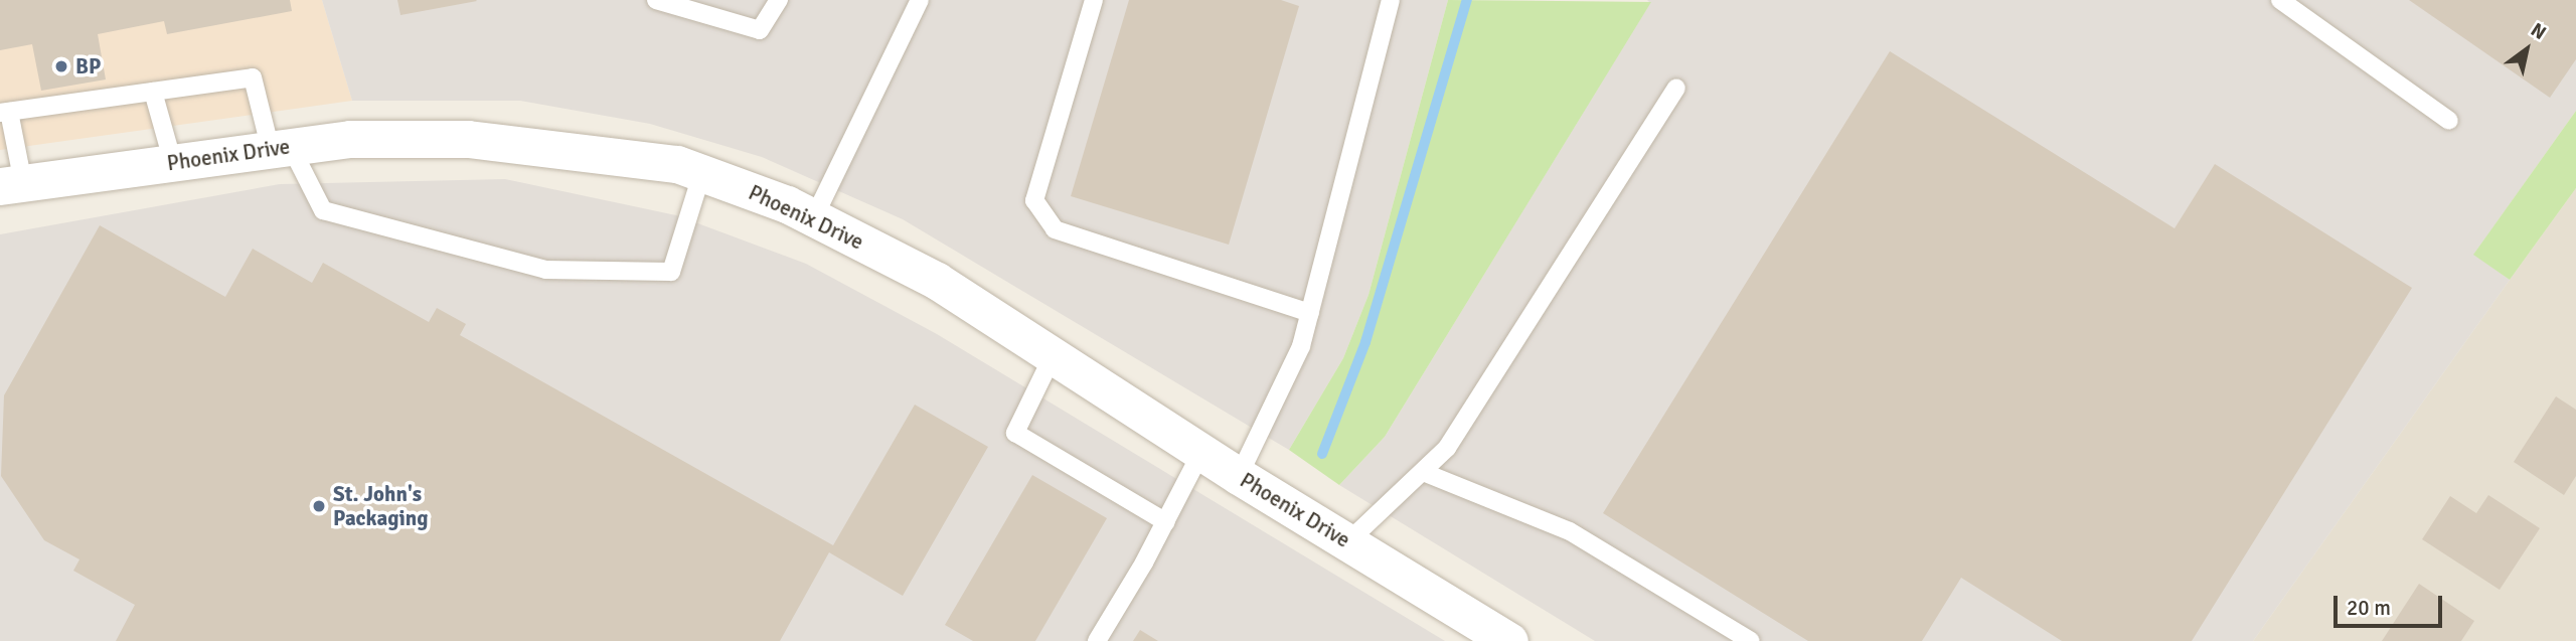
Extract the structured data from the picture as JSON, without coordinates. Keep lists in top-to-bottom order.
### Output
{
  "streets": {
    "street": ["Phoenix Drive"]
  },
  "places": ["BP", "St. John's Packaging"],
  "scale_bar": "20 m",
  "north": "top right"
}
